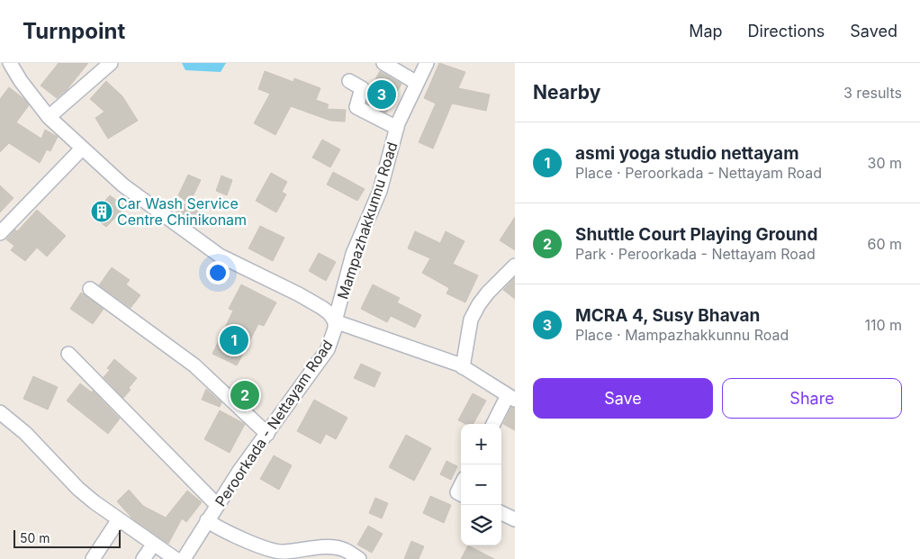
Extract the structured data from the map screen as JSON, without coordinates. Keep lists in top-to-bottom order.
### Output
{
  "streets": {
    "street": ["Mampazhakkunnu Road", "Peroorkada - Nettayam Road"]
  },
  "crossings": [
    ["Mampazhakkunnu Road", "Peroorkada - Nettayam Road"]
  ],
  "places": {
    "building": ["Car Wash Service Centre Chinikonam"]
  },
  "scale_bar": "50 m",
  "page": {
    "header": "Turnpoint",
    "nav": ["Map", "Directions", "Saved"],
    "heading": ["Nearby", "3 results"],
    "pins": ["3", "1", "2"],
    "list": [
      {
        "mark": "1",
        "name": "asmi yoga studio nettayam",
        "note": "Place · Peroorkada - Nettayam Road",
        "value": "30 m"
      },
      {
        "mark": "2",
        "name": "Shuttle Court Playing Ground",
        "note": "Park · Peroorkada - Nettayam Road",
        "value": "60 m"
      },
      {
        "mark": "3",
        "name": "MCRA 4, Susy Bhavan",
        "note": "Place · Mampazhakkunnu Road",
        "value": "110 m"
      }
    ],
    "buttons": ["Save", "Share"],
    "map_buttons": ["+", "−"],
    "scale": "50 m"
  }
}
